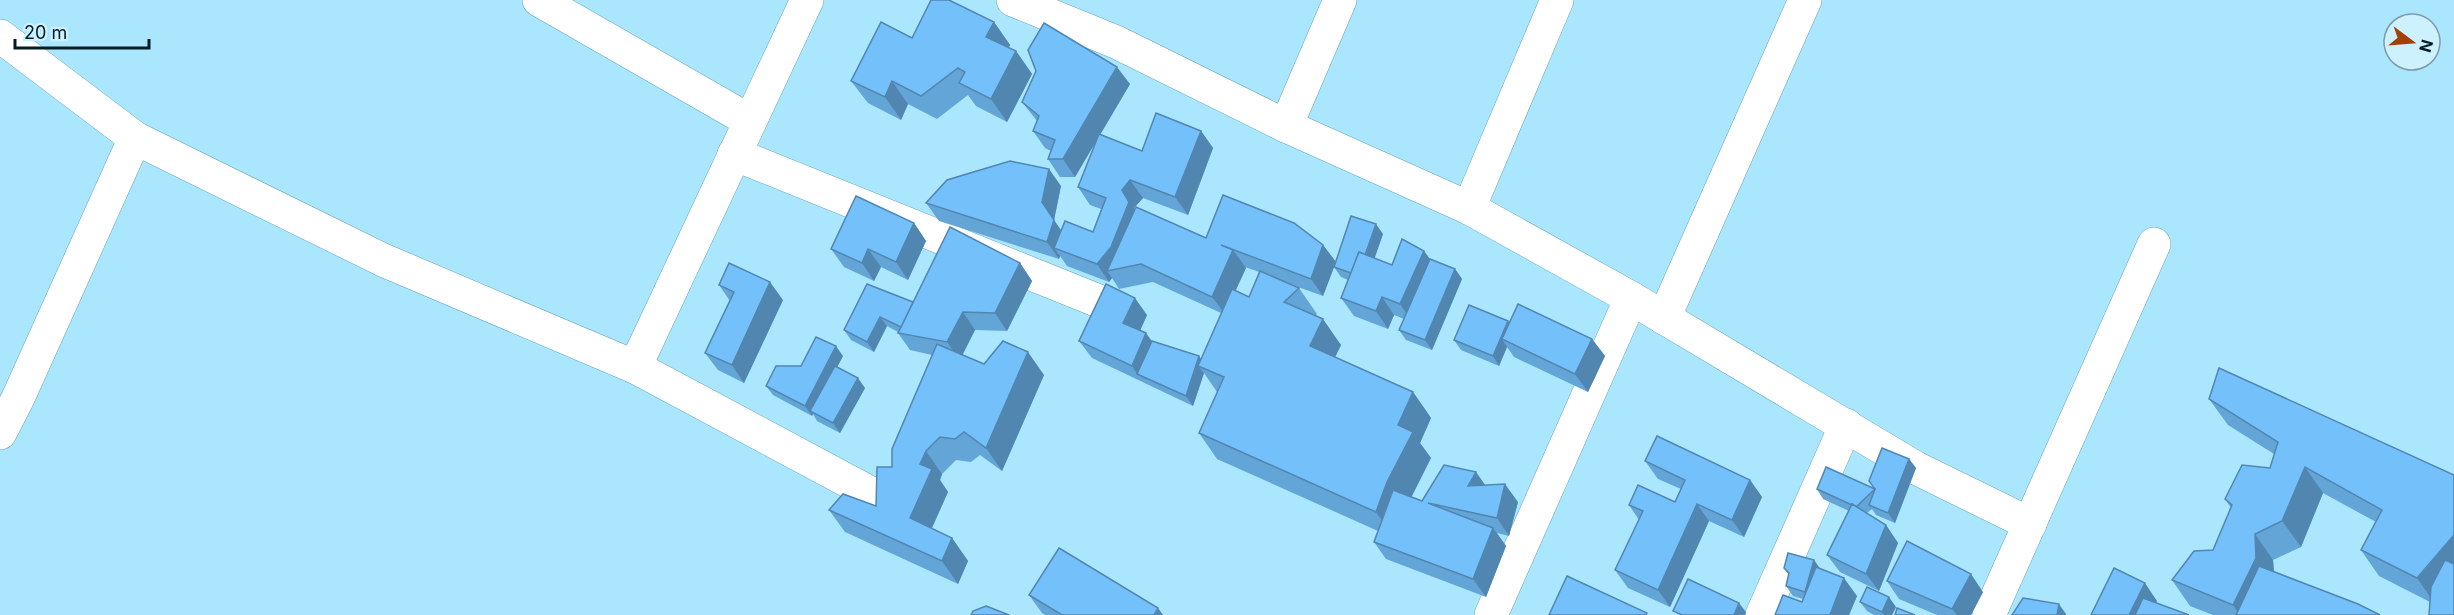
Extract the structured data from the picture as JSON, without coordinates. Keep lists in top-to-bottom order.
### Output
{
  "scale_bar": "20 m",
  "north": "right"
}
